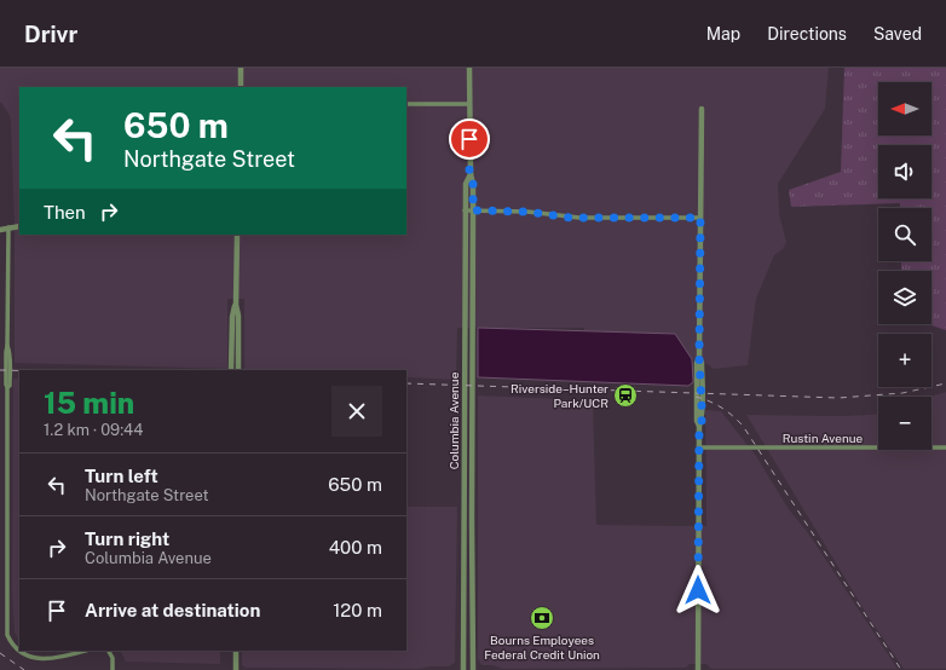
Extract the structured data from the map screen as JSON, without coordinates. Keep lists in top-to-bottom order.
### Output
{
  "streets": {
    "street": ["Columbia Avenue", "Rustin Avenue"]
  },
  "places": {
    "station": ["Riverside–Hunter Park/UCR"],
    "bank": ["Bourns Employees Federal Credit Union"]
  },
  "north": "left",
  "page": {
    "header": "Drivr",
    "nav": ["Map", "Directions", "Saved"],
    "map_buttons": ["+", "−"],
    "turn": ["650 m", "Northgate Street"],
    "then": "Then",
    "heading": ["15 min", "1.2 km · 09:44"],
    "list": [
      {
        "name": "Turn left",
        "note": "Northgate Street",
        "value": "650 m"
      },
      {
        "name": "Turn right",
        "note": "Columbia Avenue",
        "value": "400 m"
      },
      {
        "name": "Arrive at destination",
        "value": "120 m"
      }
    ]
  }
}
